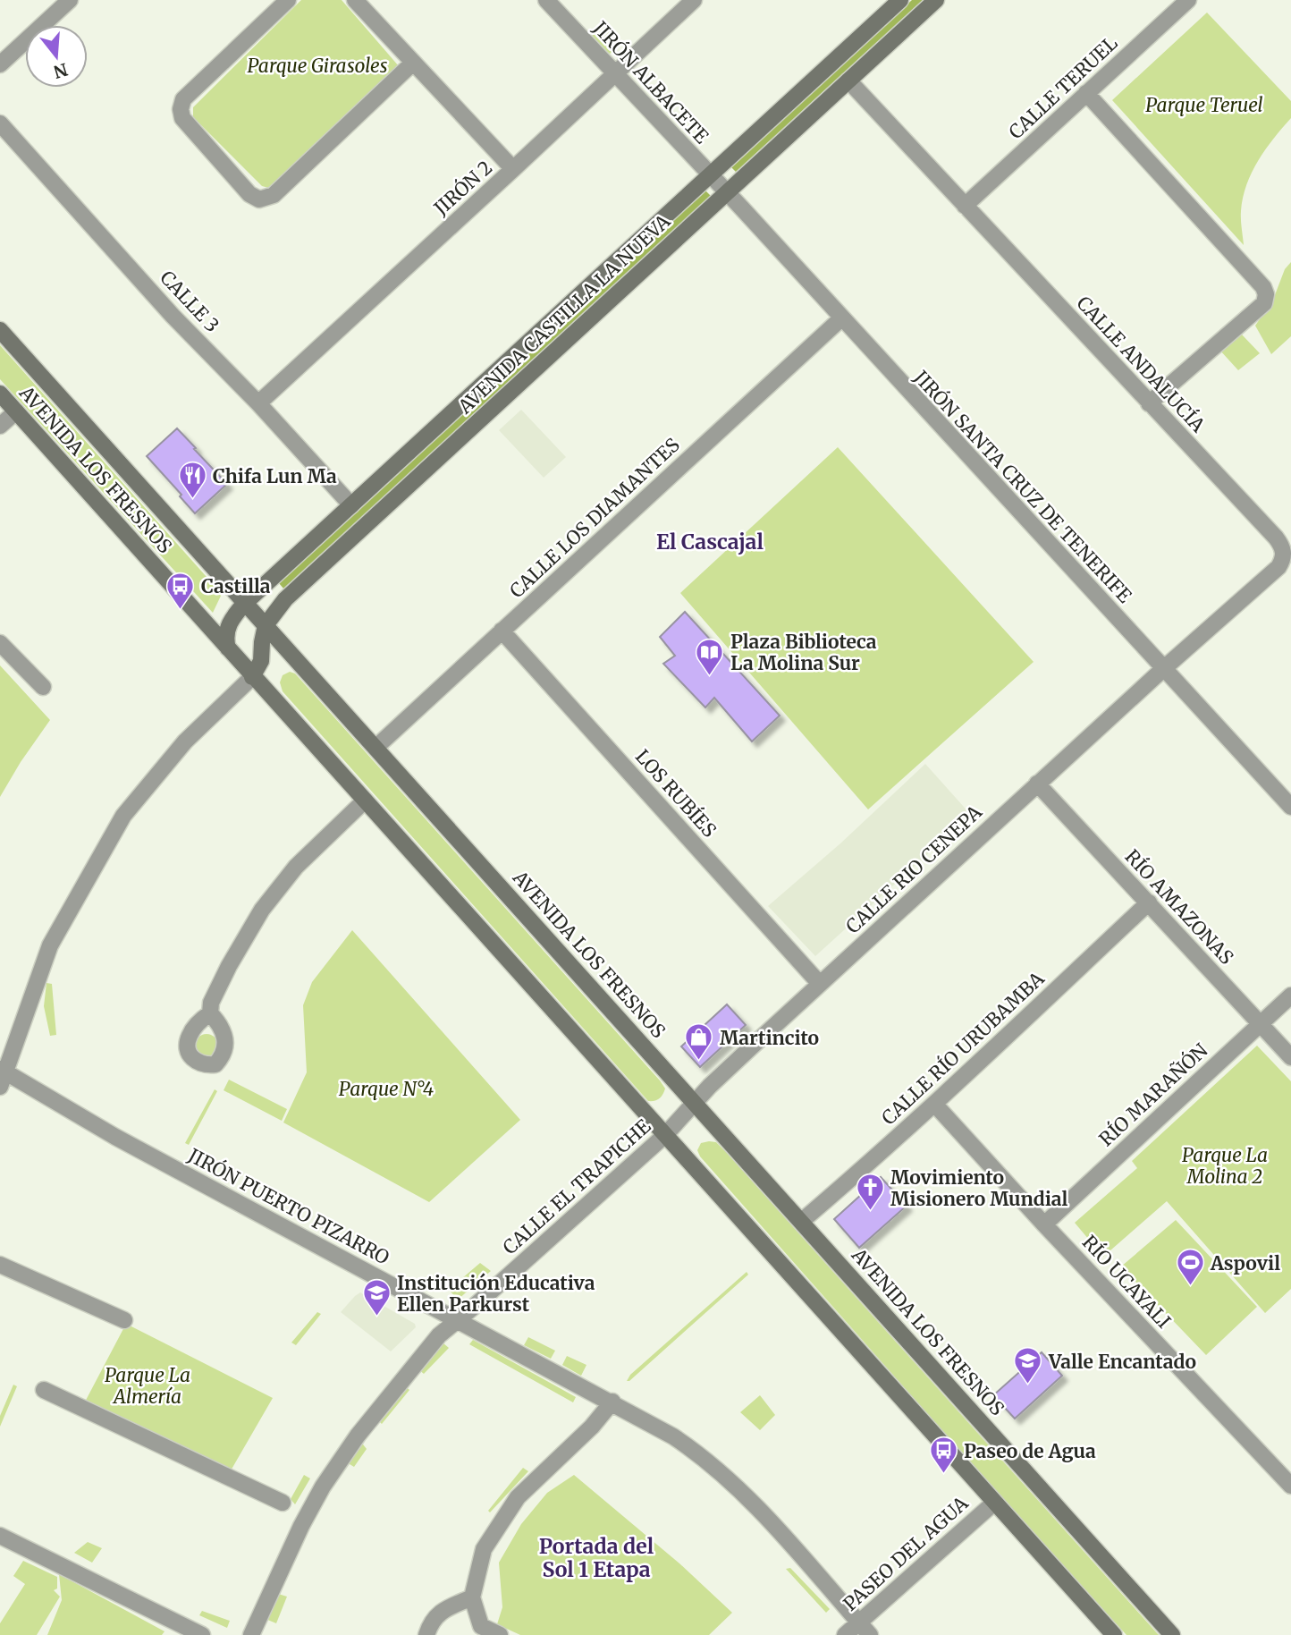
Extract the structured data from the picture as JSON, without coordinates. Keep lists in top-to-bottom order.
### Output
{
  "streets": {
    "main road": ["AVENIDA CASTILLA LA NUEVA", "AVENIDA LOS FRESNOS"],
    "street": [
      "JIRÓN ALBACETE",
      "CALLE TERUEL",
      "JIRÓN 2",
      "CALLE 3",
      "CALLE ANDALUCÍA",
      "JIRÓN SANTA CRUZ DE TENERIFE",
      "CALLE LOS DIAMANTES",
      "LOS RUBÍES",
      "CALLE RIO CENEPA",
      "RÍO AMAZONAS",
      "CALLE RÍO URUBAMBA",
      "RÍO MARAÑÓN",
      "CALLE EL TRAPICHE",
      "JIRÓN PUERTO PIZARRO",
      "RÍO UCAYALI",
      "PASEO DEL AGUA"
    ]
  },
  "crossings": [
    ["JIRÓN ALBACETE", "JIRÓN 2"],
    ["JIRÓN ALBACETE", "AVENIDA CASTILLA LA NUEVA"],
    ["JIRÓN ALBACETE", "JIRÓN SANTA CRUZ DE TENERIFE"],
    ["CALLE TERUEL", "CALLE ANDALUCÍA"],
    ["JIRÓN 2", "CALLE 3"],
    ["CALLE 3", "AVENIDA CASTILLA LA NUEVA"],
    ["AVENIDA CASTILLA LA NUEVA", "CALLE ANDALUCÍA"],
    ["AVENIDA CASTILLA LA NUEVA", "AVENIDA LOS FRESNOS"],
    ["AVENIDA CASTILLA LA NUEVA", "JIRÓN SANTA CRUZ DE TENERIFE"],
    ["CALLE ANDALUCÍA", "JIRÓN SANTA CRUZ DE TENERIFE"],
    ["CALLE ANDALUCÍA", "CALLE RIO CENEPA"],
    ["AVENIDA LOS FRESNOS", "CALLE LOS DIAMANTES"],
    ["AVENIDA LOS FRESNOS", "CALLE RIO CENEPA"],
    ["AVENIDA LOS FRESNOS", "CALLE RÍO URUBAMBA"],
    ["AVENIDA LOS FRESNOS", "CALLE EL TRAPICHE"],
    ["AVENIDA LOS FRESNOS", "PASEO DEL AGUA"],
    ["JIRÓN SANTA CRUZ DE TENERIFE", "CALLE LOS DIAMANTES"],
    ["JIRÓN SANTA CRUZ DE TENERIFE", "CALLE RIO CENEPA"],
    ["CALLE LOS DIAMANTES", "LOS RUBÍES"],
    ["LOS RUBÍES", "CALLE RIO CENEPA"],
    ["CALLE RIO CENEPA", "RÍO AMAZONAS"],
    ["CALLE RIO CENEPA", "CALLE EL TRAPICHE"],
    ["RÍO AMAZONAS", "CALLE RÍO URUBAMBA"],
    ["RÍO AMAZONAS", "RÍO MARAÑÓN"],
    ["CALLE RÍO URUBAMBA", "RÍO UCAYALI"],
    ["RÍO MARAÑÓN", "RÍO UCAYALI"],
    ["CALLE EL TRAPICHE", "JIRÓN PUERTO PIZARRO"],
    ["JIRÓN PUERTO PIZARRO", "PASEO DEL AGUA"]
  ],
  "districts": ["El Cascajal", "Portada del Sol 1 Etapa"],
  "parks": [
    "Parque Girasoles",
    "Parque Teruel",
    "Parque N°4",
    "Parque La Molina 2",
    "Parque La Almería"
  ],
  "places": {
    "restaurant": ["Chifa Lun Ma"],
    "bus stop": ["Castilla", "Paseo de Agua"],
    "library": ["Plaza Biblioteca La Molina Sur"],
    "shop": ["Martincito"],
    "church": ["Movimiento Misionero Mundial"],
    "sports": ["Aspovil"],
    "school or university": ["Institución Educativa Ellen Parkurst", "Valle Encantado"]
  },
  "north": "bottom"
}
